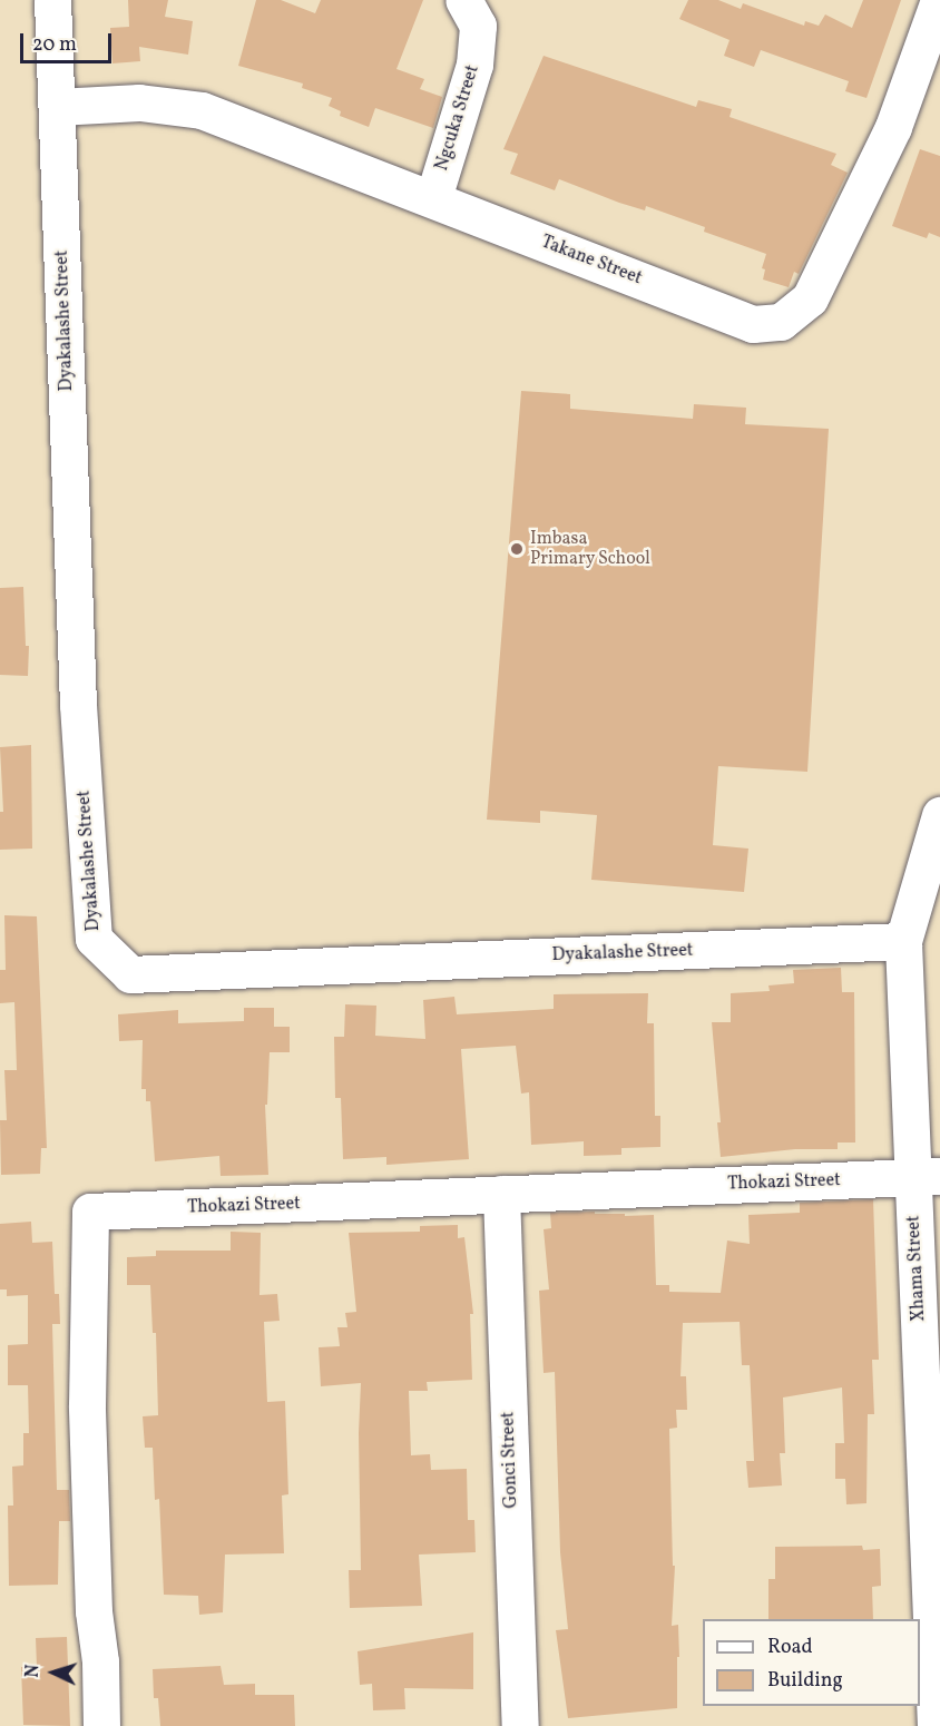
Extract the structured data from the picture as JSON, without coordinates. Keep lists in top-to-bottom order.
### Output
{
  "streets": {
    "street": [
      "Ngcuka Street",
      "Takane Street",
      "Dyakalashe Street",
      "Thokazi Street",
      "Xhama Street",
      "Gonci Street"
    ]
  },
  "crossings": [
    ["Ngcuka Street", "Takane Street"],
    ["Takane Street", "Dyakalashe Street"],
    ["Dyakalashe Street", "Xhama Street"],
    ["Thokazi Street", "Xhama Street"],
    ["Thokazi Street", "Gonci Street"]
  ],
  "places": ["Imbasa Primary School"],
  "legend": ["Road", "Building"],
  "scale_bar": "20 m",
  "north": "left"
}
